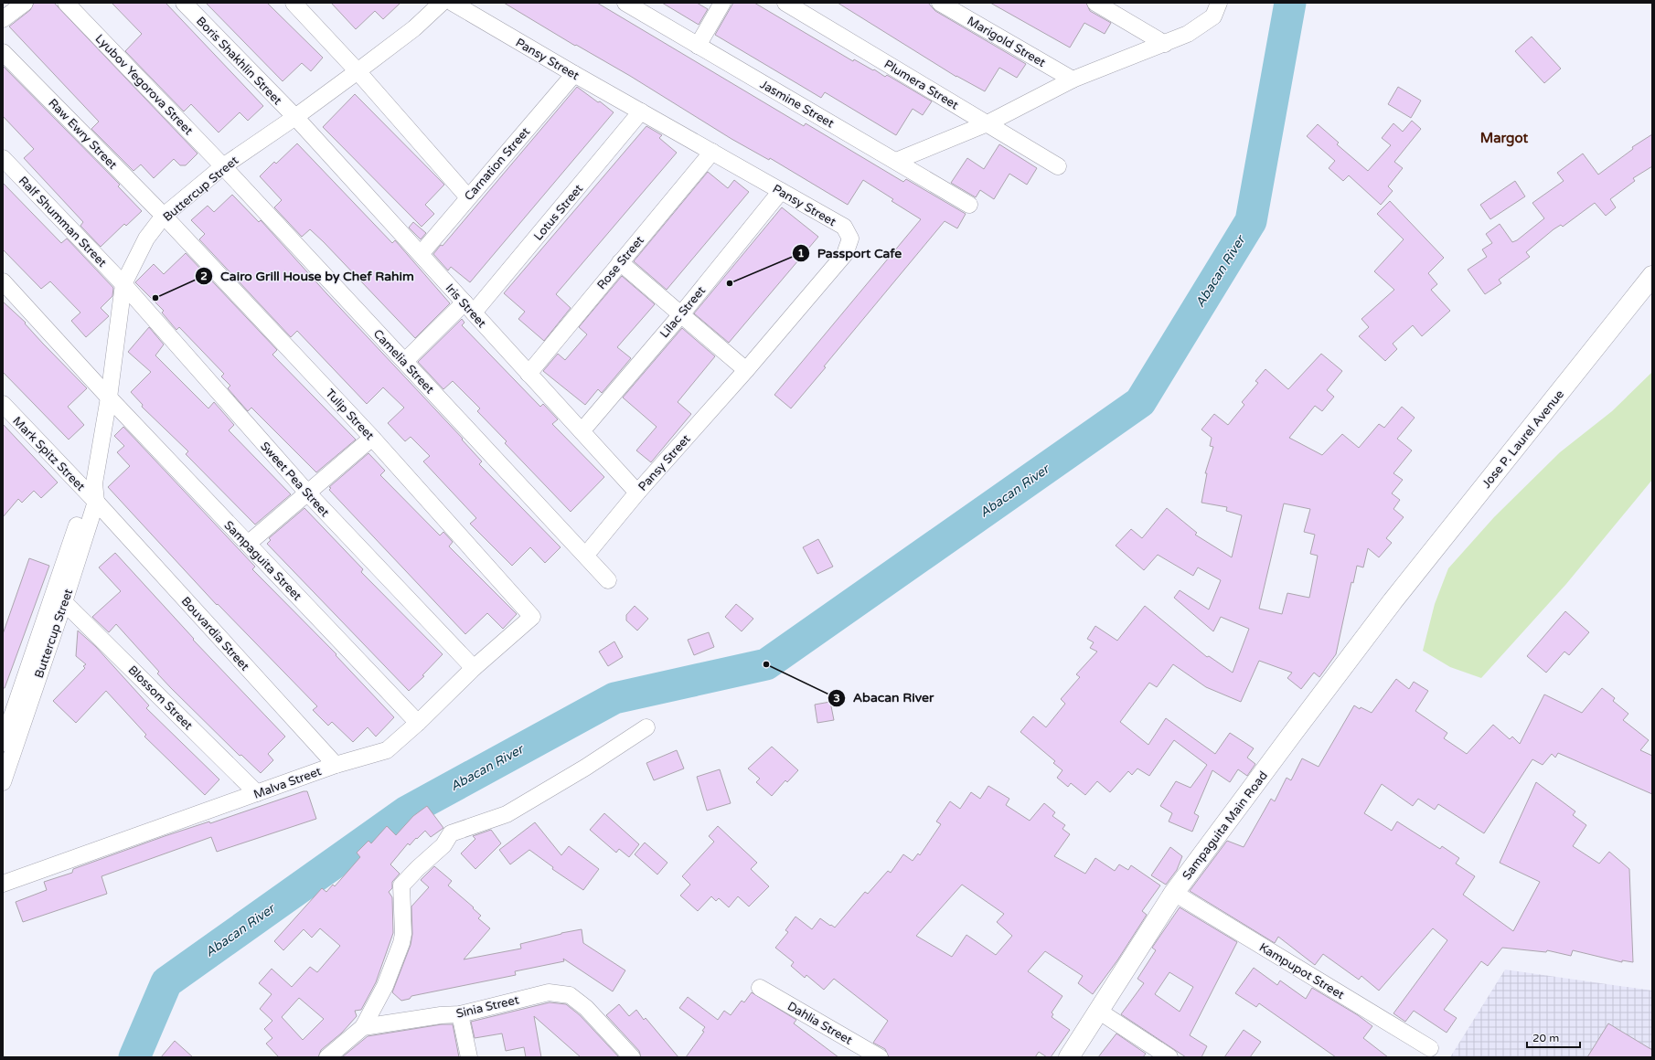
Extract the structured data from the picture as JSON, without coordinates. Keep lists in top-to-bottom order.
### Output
{
  "streets": {
    "street": [
      "Marigold Street",
      "Pansy Street",
      "Boris Shakhlin Street",
      "Lyubov Yegorova Street",
      "Plumera Street",
      "Jasmine Street",
      "Raw Ewry Street",
      "Carnation Street",
      "Buttercup Street",
      "Lotus Street",
      "Ralf Shumman Street",
      "Rose Street",
      "Iris Street",
      "Lilac Street",
      "Camelia Street",
      "Tulip Street",
      "Jose P. Laurel Avenue",
      "Mark Spitz Street",
      "Sweet Pea Street",
      "Sampaguita Street",
      "Bouvardia Street",
      "Blossom Street",
      "Malva Street",
      "Sampaguita Main Road",
      "Kampupot Street",
      "Sinia Street",
      "Dahlia Street"
    ]
  },
  "crossings": [
    ["Pansy Street", "Carnation Street"],
    ["Pansy Street", "Lotus Street"],
    ["Pansy Street", "Rose Street"],
    ["Pansy Street", "Iris Street"],
    ["Pansy Street", "Lilac Street"],
    ["Pansy Street", "Camelia Street"],
    ["Boris Shakhlin Street", "Buttercup Street"],
    ["Boris Shakhlin Street", "Iris Street"],
    ["Lyubov Yegorova Street", "Buttercup Street"],
    ["Lyubov Yegorova Street", "Camelia Street"],
    ["Raw Ewry Street", "Buttercup Street"],
    ["Raw Ewry Street", "Tulip Street"],
    ["Carnation Street", "Iris Street"],
    ["Buttercup Street", "Ralf Shumman Street"],
    ["Buttercup Street", "Iris Street"],
    ["Buttercup Street", "Camelia Street"],
    ["Buttercup Street", "Tulip Street"],
    ["Buttercup Street", "Mark Spitz Street"],
    ["Buttercup Street", "Sweet Pea Street"],
    ["Buttercup Street", "Sampaguita Street"],
    ["Buttercup Street", "Bouvardia Street"],
    ["Buttercup Street", "Blossom Street"],
    ["Lotus Street", "Iris Street"],
    ["Lotus Street", "Camelia Street"],
    ["Ralf Shumman Street", "Sweet Pea Street"],
    ["Rose Street", "Iris Street"],
    ["Iris Street", "Lilac Street"],
    ["Tulip Street", "Malva Street"],
    ["Jose P. Laurel Avenue", "Sampaguita Main Road"],
    ["Mark Spitz Street", "Bouvardia Street"],
    ["Sweet Pea Street", "Malva Street"],
    ["Sampaguita Street", "Malva Street"],
    ["Bouvardia Street", "Malva Street"],
    ["Blossom Street", "Malva Street"],
    ["Sampaguita Main Road", "Kampupot Street"]
  ],
  "districts": ["Margot"],
  "water": ["Abacan River"],
  "places": ["Passport Cafe", "Cairo Grill House by Chef Rahim", "Abacan River"],
  "scale_bar": "20 m"
}
